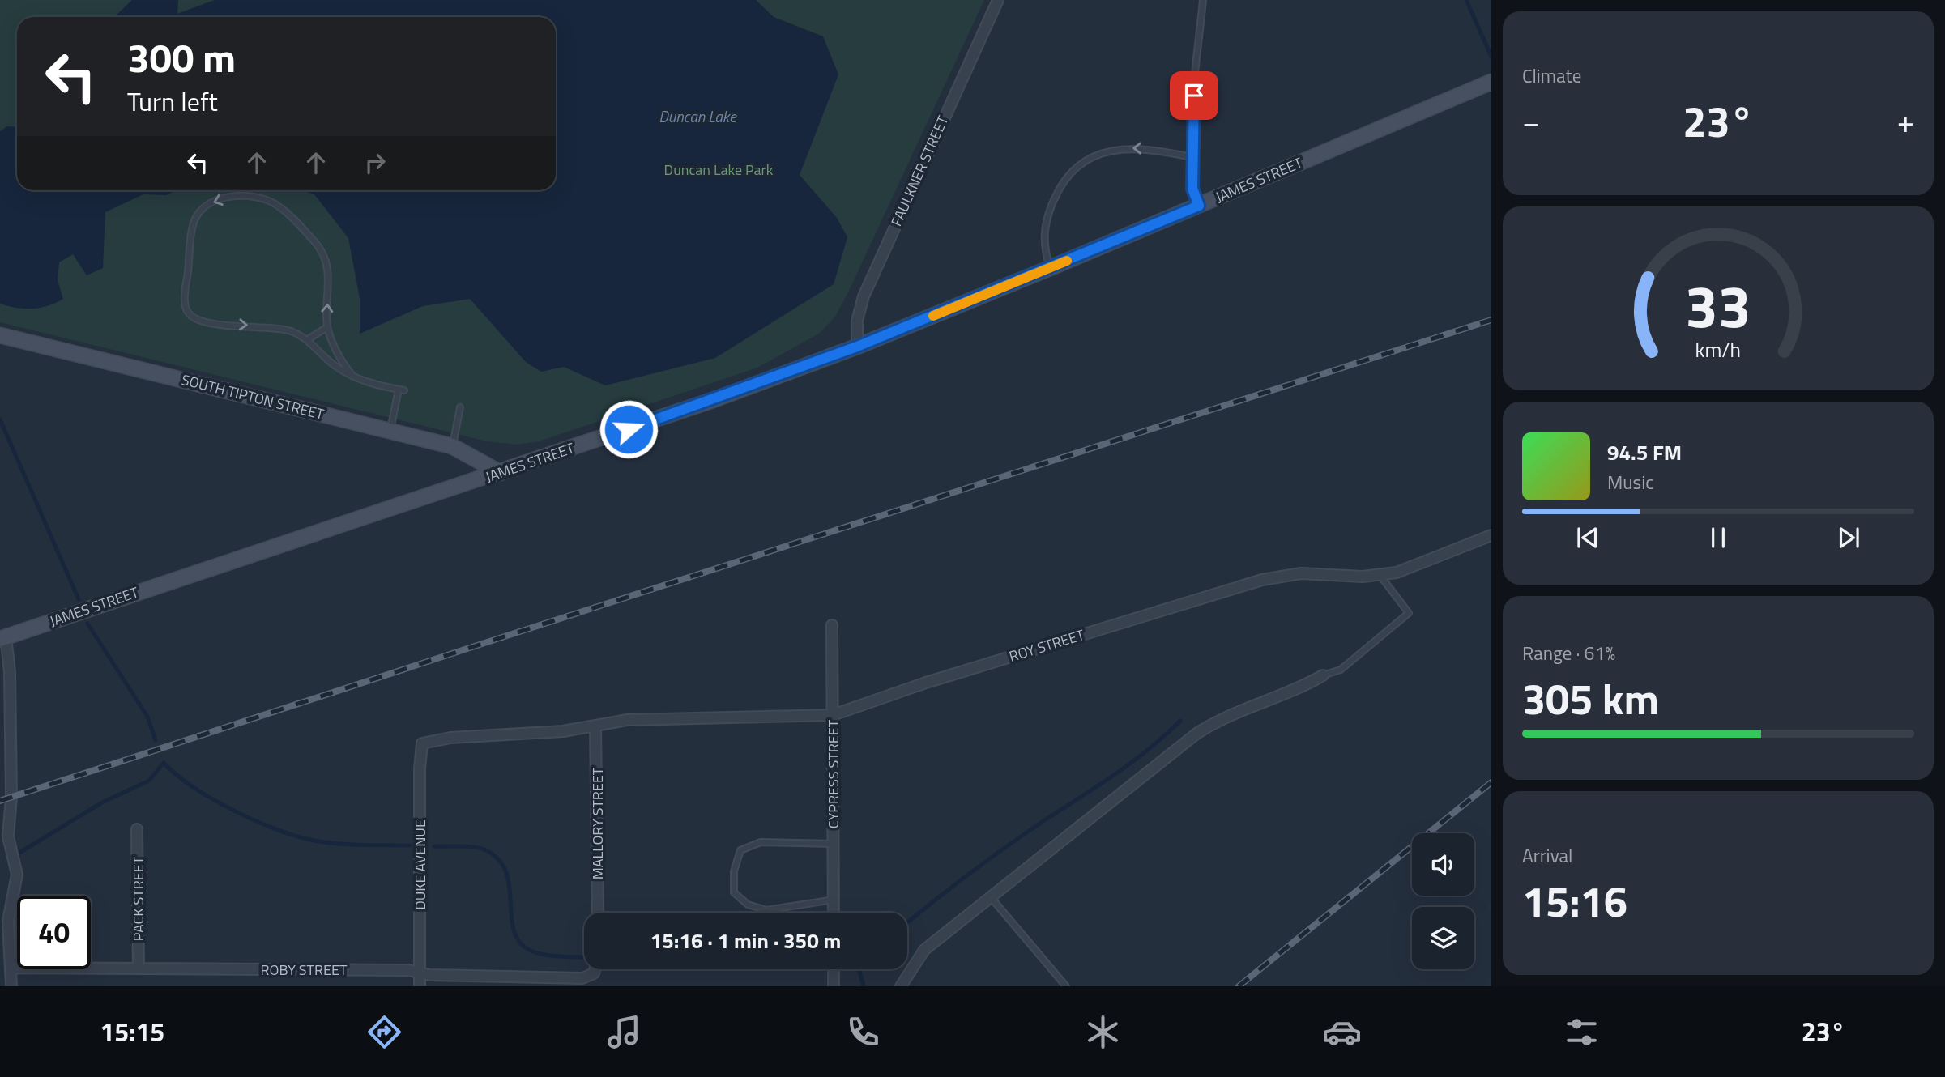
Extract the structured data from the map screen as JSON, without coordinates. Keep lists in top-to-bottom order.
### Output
{
  "streets": {
    "street": [
      "FAULKNER STREET",
      "JAMES STREET",
      "SOUTH TIPTON STREET",
      "ROY STREET",
      "CYPRESS STREET",
      "MALLORY STREET",
      "DUKE AVENUE",
      "PACK STREET",
      "ROBY STREET"
    ]
  },
  "crossings": [
    ["FAULKNER STREET", "JAMES STREET"],
    ["JAMES STREET", "SOUTH TIPTON STREET"],
    ["ROY STREET", "CYPRESS STREET"],
    ["ROY STREET", "MALLORY STREET"],
    ["ROY STREET", "DUKE AVENUE"],
    ["DUKE AVENUE", "ROBY STREET"],
    ["PACK STREET", "ROBY STREET"]
  ],
  "water": ["Duncan Lake"],
  "parks": ["Duncan Lake Park"],
  "page": {
    "tile": [
      "Climate",
      ["Range · 61%", "305 km"],
      ["Arrival", "15:16"]
    ],
    "turn": ["300 m", "Turn left"],
    "heat": ["−", "23°", "+"],
    "song": ["94.5 FM", "Music"],
    "limit": "40",
    "trip": "15:16 · 1 min · 350 m",
    "tabs": ["15:15", "23°"],
    "gauge": ["33", "km/h"]
  }
}
